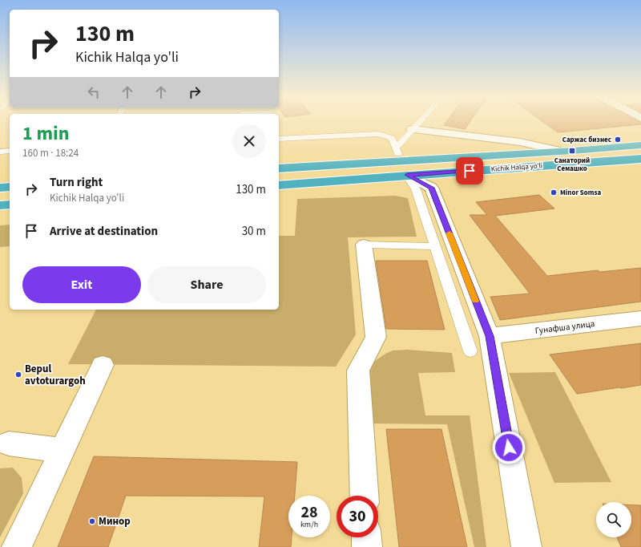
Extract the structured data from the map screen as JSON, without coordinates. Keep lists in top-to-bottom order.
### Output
{
  "streets": {
    "highway": ["Kichik Halqa yo'li"],
    "street": ["Гунафша улица"]
  },
  "places": {
    "other": [
      "Саржас бизнес",
      "Minor Somsa",
      "Bepul avtoturargoh",
      "Минор"
    ],
    "transit": ["Санаторий Семашко"]
  },
  "page": {
    "turn": ["130 m", "Kichik Halqa yo'li"],
    "heading": ["1 min", "160 m · 18:24"],
    "list": [
      {
        "name": "Turn right",
        "note": "Kichik Halqa yo'li",
        "value": "130 m"
      },
      {
        "name": "Arrive at destination",
        "value": "30 m"
      }
    ],
    "buttons": ["Exit", "Share"],
    "speed": "28 km/h",
    "limit": "30"
  }
}
